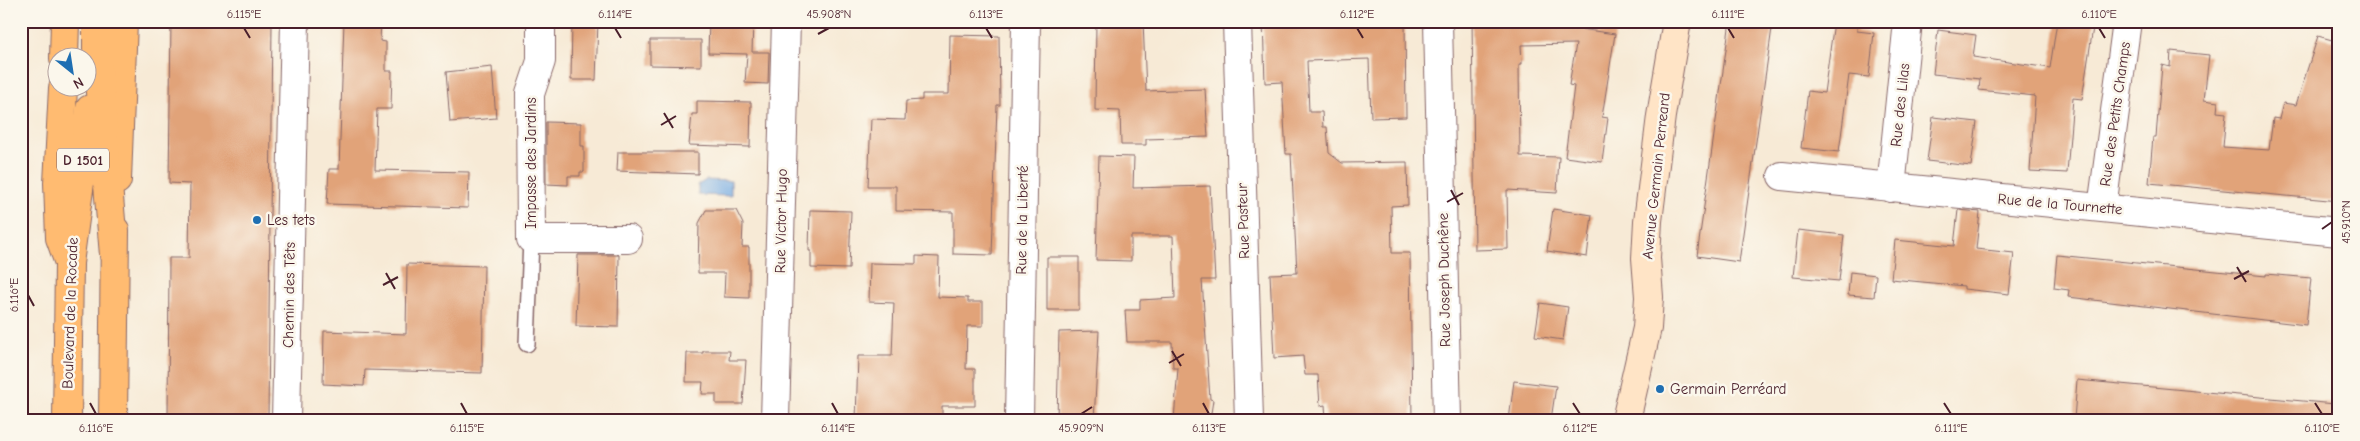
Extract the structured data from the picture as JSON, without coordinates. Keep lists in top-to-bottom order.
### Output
{
  "streets": {
    "main road": ["D 1501", "Avenue Germain Perreard", "Boulevard de la Rocade"],
    "street": [
      "Rue des Lilas",
      "Rue des Petits Champs",
      "Impasse des Jardins",
      "Rue de la Tournette",
      "Rue de la Liberté",
      "Rue Victor Hugo",
      "Rue Pasteur",
      "Rue Joseph Duchêne",
      "Chemin des Têts"
    ]
  },
  "crossings": [
    ["Rue des Lilas", "Rue de la Tournette"],
    ["Rue des Petits Champs", "Rue de la Tournette"]
  ],
  "places": ["Les tets", "Germain Perréard"],
  "north": "bottom right",
  "coordinates": [
    "6.115°E",
    "6.114°E",
    "45.908°N",
    "6.113°E",
    "6.112°E",
    "6.111°E",
    "6.110°E",
    "45.910°N",
    "6.116°E",
    "45.909°N"
  ]
}
